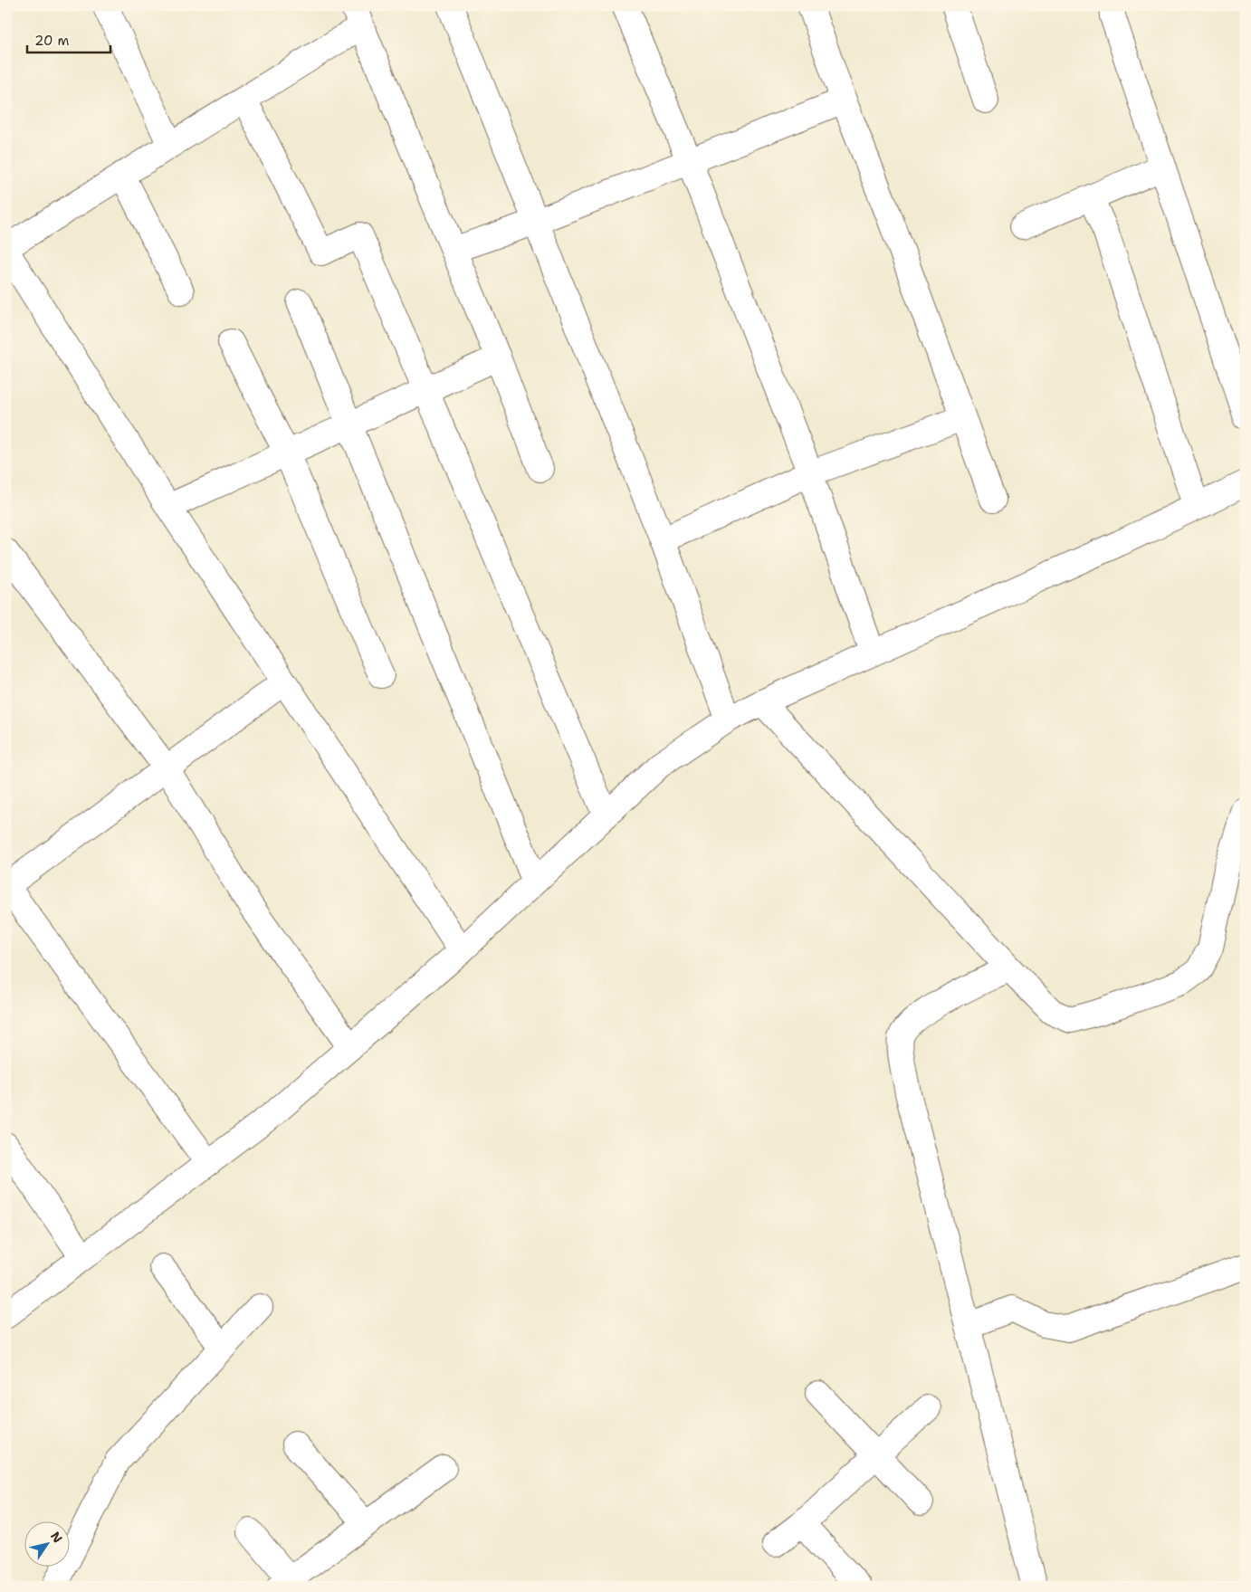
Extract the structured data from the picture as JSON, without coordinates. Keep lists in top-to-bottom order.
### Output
{
  "scale_bar": "20 m",
  "north": "top right"
}
